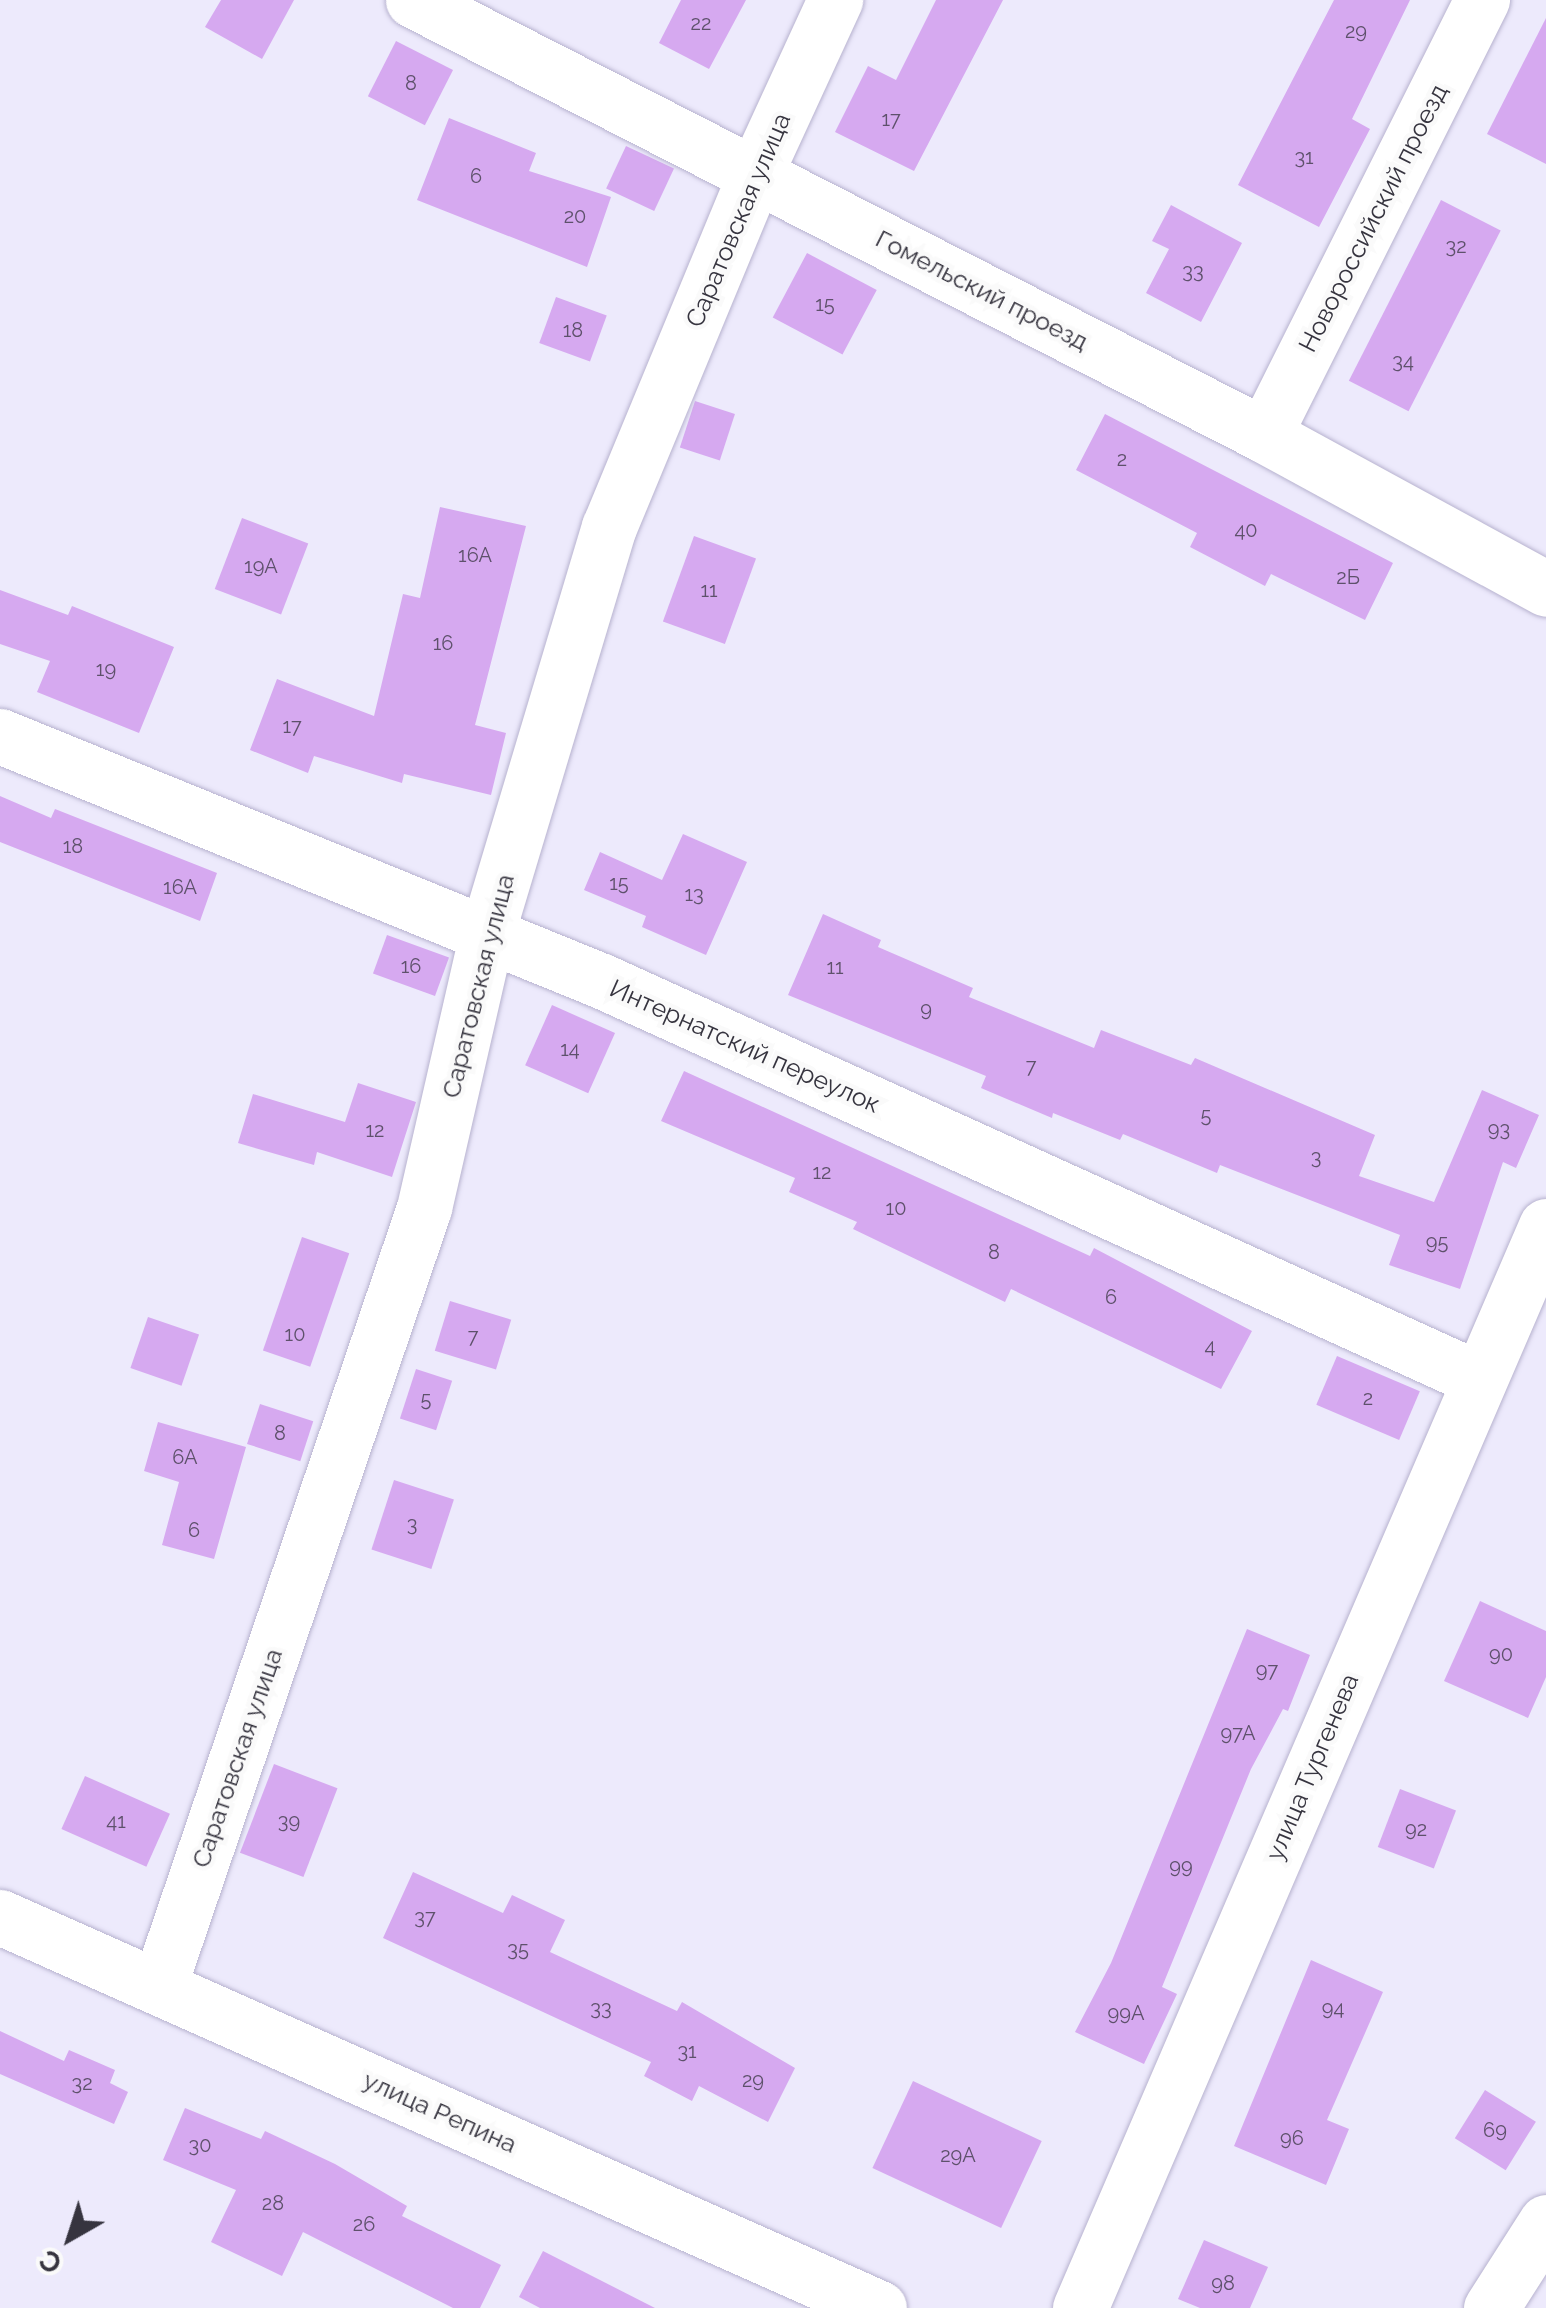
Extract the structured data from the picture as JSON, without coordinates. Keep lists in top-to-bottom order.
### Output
{
  "streets": {
    "street": [
      "Новороссийский проезд",
      "Саратовская улица",
      "Гомельский проезд",
      "Интернатский переулок",
      "улица Тургенева",
      "улица Репина"
    ]
  },
  "crossings": [
    ["Новороссийский проезд", "Гомельский проезд"],
    ["Саратовская улица", "Гомельский проезд"],
    ["Саратовская улица", "Интернатский переулок"],
    ["Саратовская улица", "улица Репина"],
    ["Интернатский переулок", "улица Тургенева"]
  ],
  "house_numbers": [
    "22",
    "29",
    "8",
    "17",
    "31",
    "6",
    "20",
    "32",
    "33",
    "15",
    "18",
    "34",
    "2",
    "40",
    "16А",
    "19А",
    "2Б",
    "11",
    "16",
    "19",
    "17",
    "18",
    "15",
    "16А",
    "13",
    "16",
    "11",
    "9",
    "14",
    "7",
    "5",
    "93",
    "12",
    "3",
    "12",
    "10",
    "95",
    "8",
    "6",
    "10",
    "7",
    "4",
    "2",
    "5",
    "8",
    "6А",
    "3",
    "6",
    "90",
    "97",
    "97А",
    "41",
    "39",
    "92",
    "99",
    "37",
    "35",
    "33",
    "94",
    "99А",
    "31",
    "29",
    "32",
    "69",
    "96",
    "30",
    "29А",
    "28",
    "26",
    "98"
  ],
  "north": "bottom left"
}
